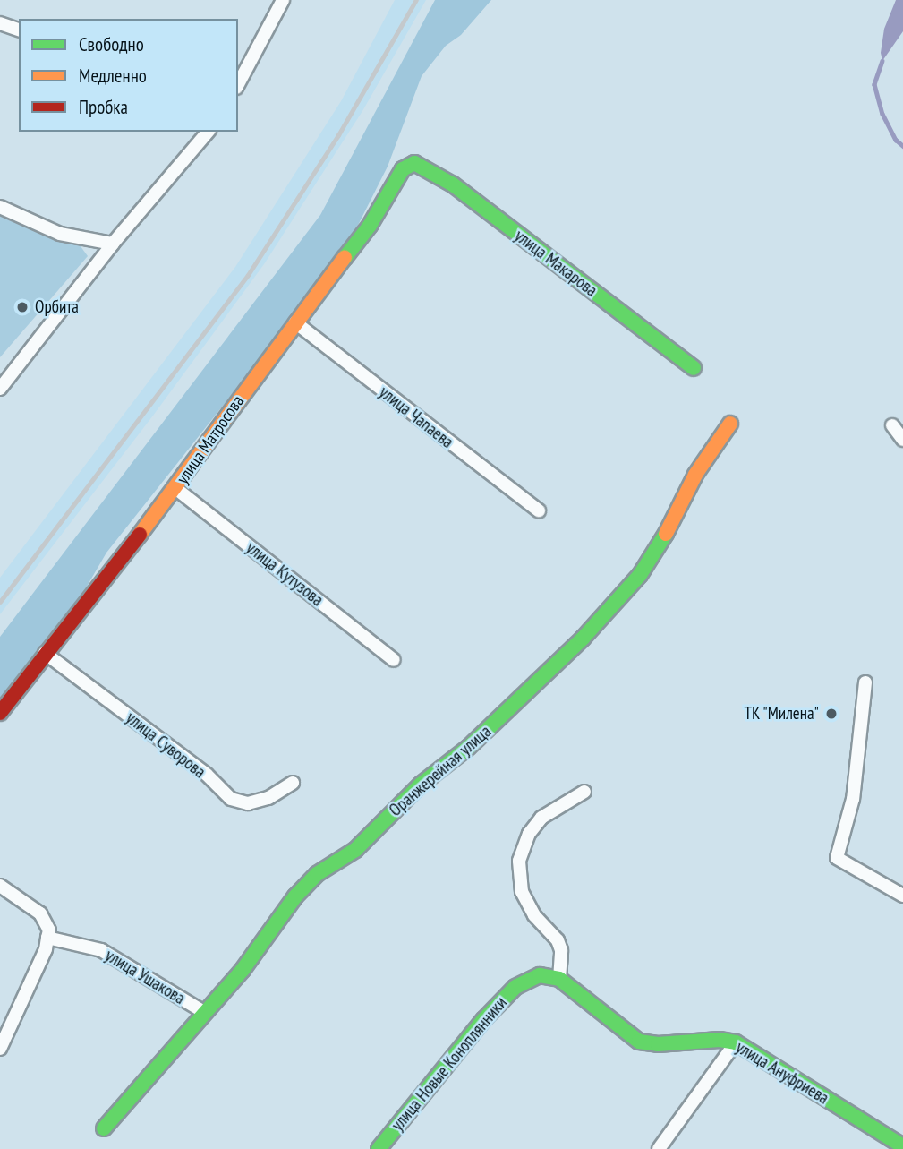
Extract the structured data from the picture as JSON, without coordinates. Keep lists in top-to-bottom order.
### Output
{
  "streets": {
    "street": [
      "улица Макарова",
      "улица Чапаева",
      "улица Матросова",
      "улица Кутузова",
      "улица Суворова",
      "Оранжерейная улица",
      "улица Ушакова",
      "улица Новые Коноплянники",
      "улица Ануфриева"
    ]
  },
  "crossings": [
    ["улица Макарова", "улица Матросова"],
    ["улица Чапаева", "улица Матросова"],
    ["улица Матросова", "улица Кутузова"],
    ["улица Матросова", "улица Суворова"],
    ["Оранжерейная улица", "улица Ушакова"],
    ["улица Новые Коноплянники", "улица Ануфриева"]
  ],
  "places": ["Орбита", "ТК \"Милена\""],
  "legend": ["Свободно", "Медленно", "Пробка"]
}
